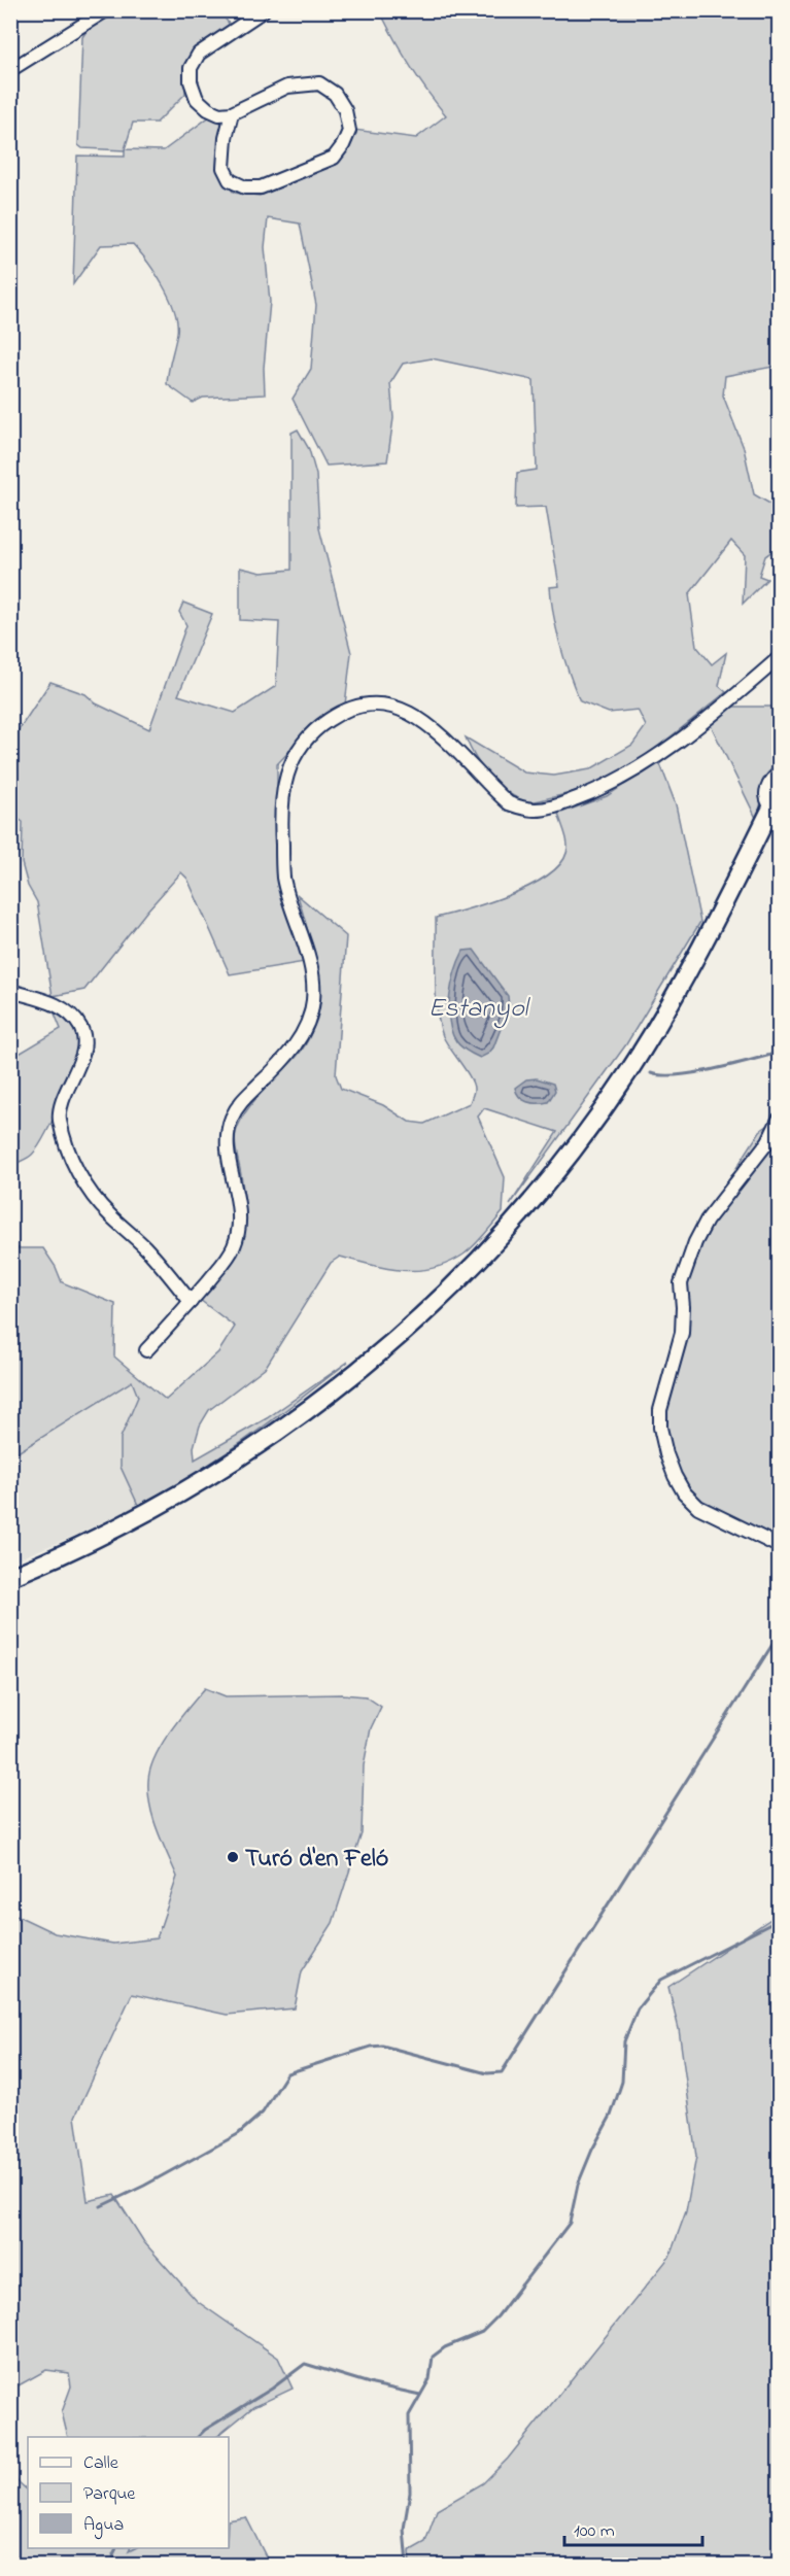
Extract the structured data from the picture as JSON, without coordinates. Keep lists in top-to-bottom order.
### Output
{
  "water": ["Estanyol"],
  "places": ["Turó d'en Feló"],
  "legend": ["Calle", "Parque", "Agua"],
  "scale_bar": "100 m"
}
